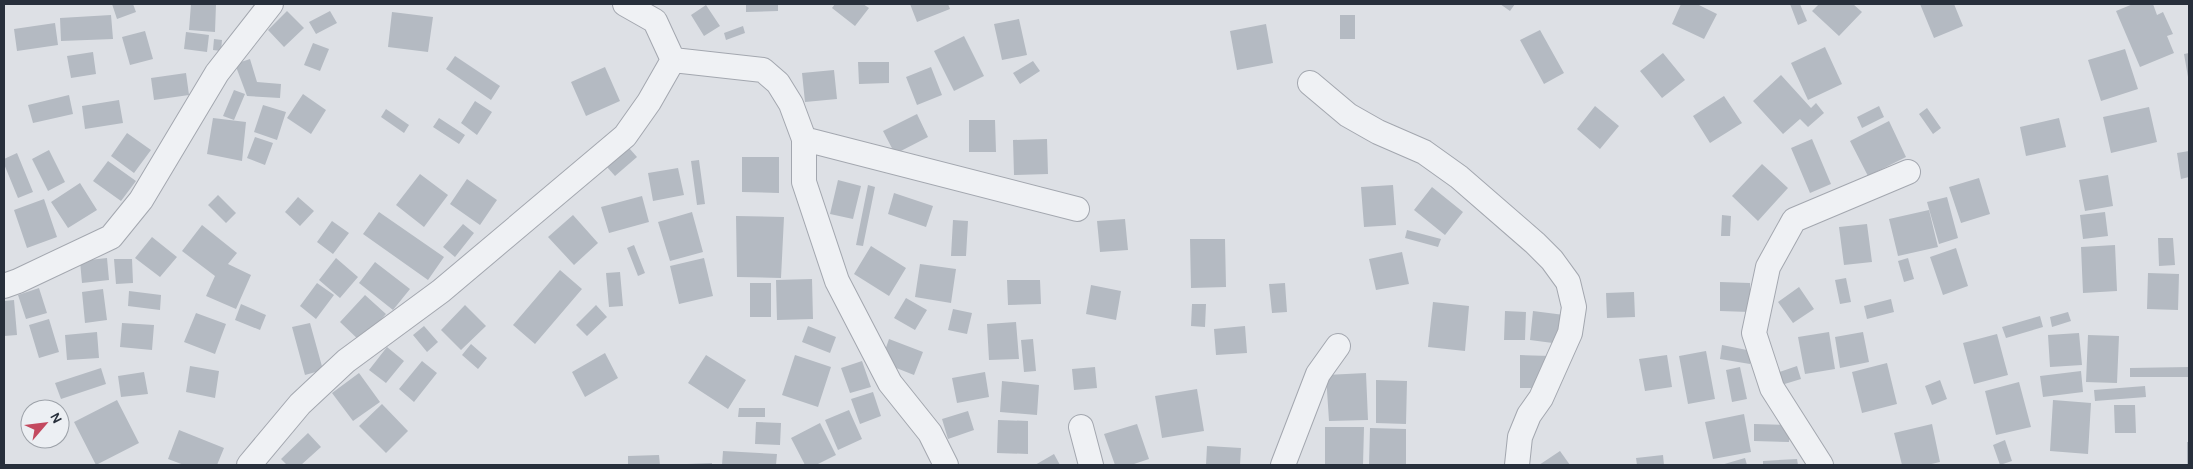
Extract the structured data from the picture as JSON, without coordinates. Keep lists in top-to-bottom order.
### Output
{
  "north": "top right"
}
